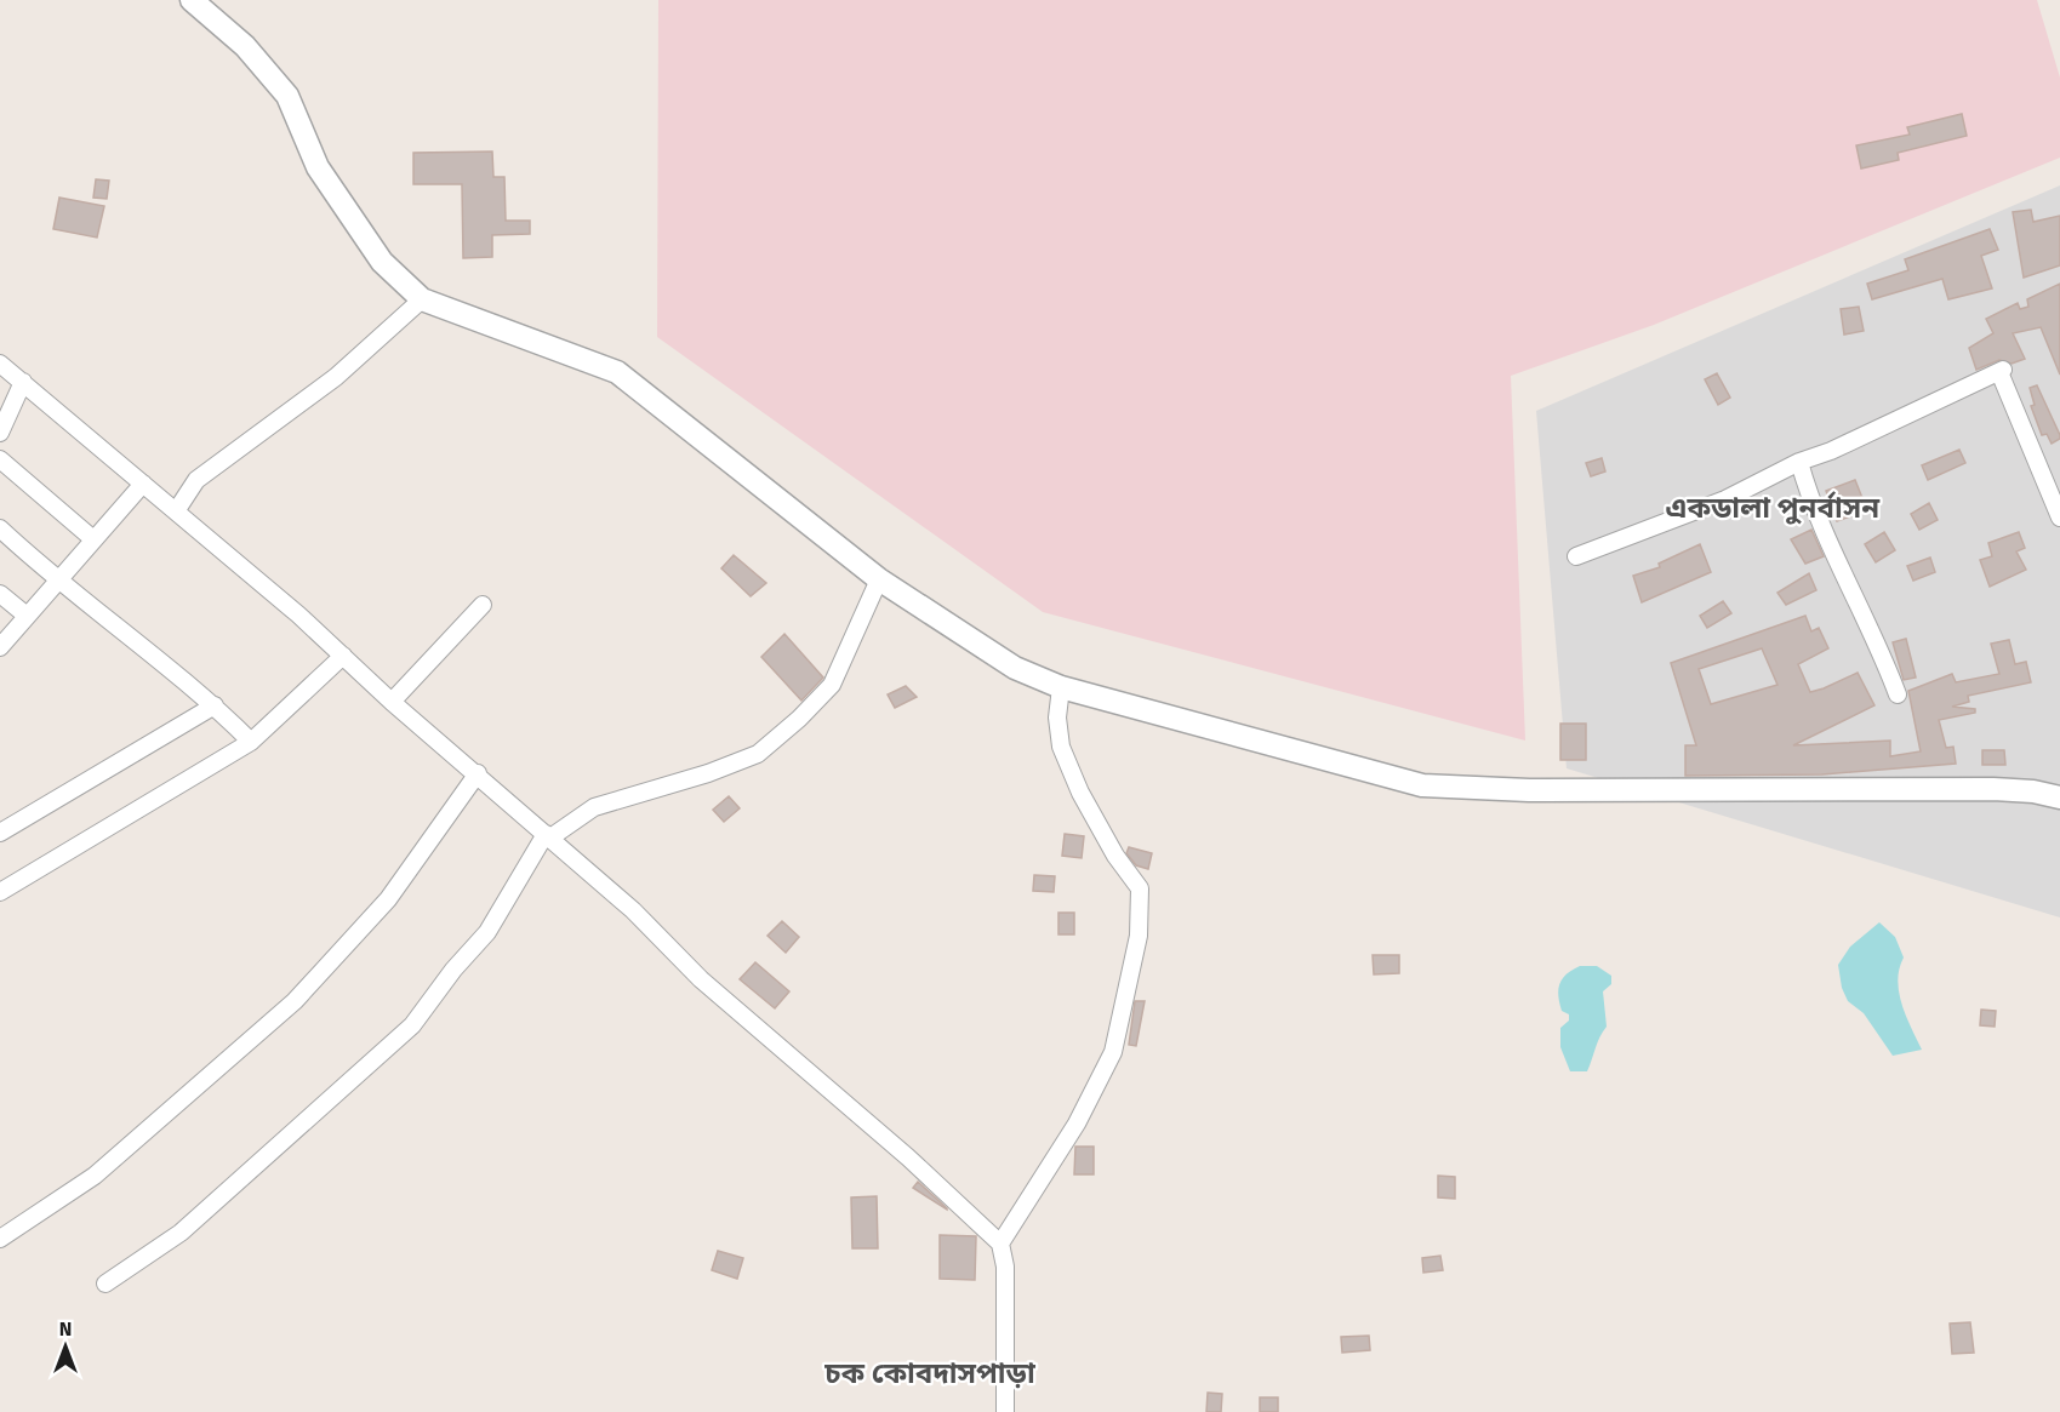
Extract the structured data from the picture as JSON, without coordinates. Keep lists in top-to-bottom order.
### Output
{
  "districts": ["একডালা পুনর্বাসন", "চক কোবদাসপাড়া"],
  "north": "top"
}
